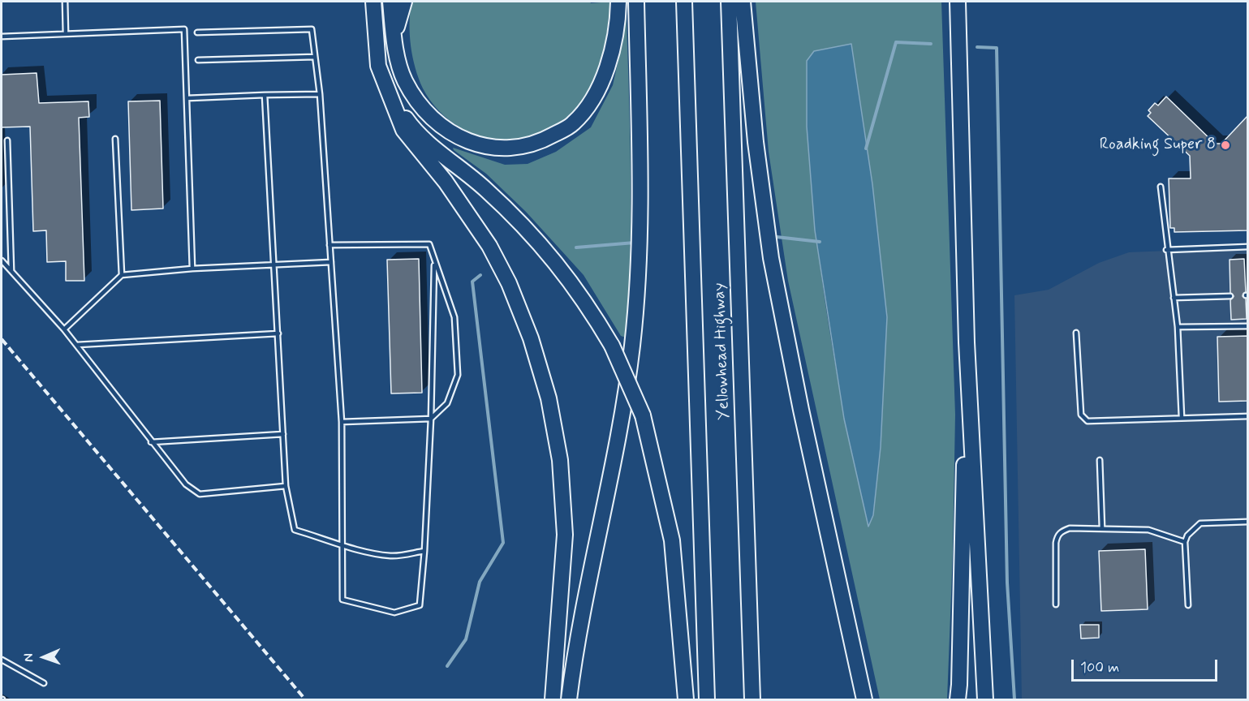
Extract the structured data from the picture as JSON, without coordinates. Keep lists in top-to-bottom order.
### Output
{
  "streets": {
    "highway": ["Yellowhead Highway"]
  },
  "places": ["Roadking Super 8"],
  "scale_bar": "100 m",
  "north": "left"
}
